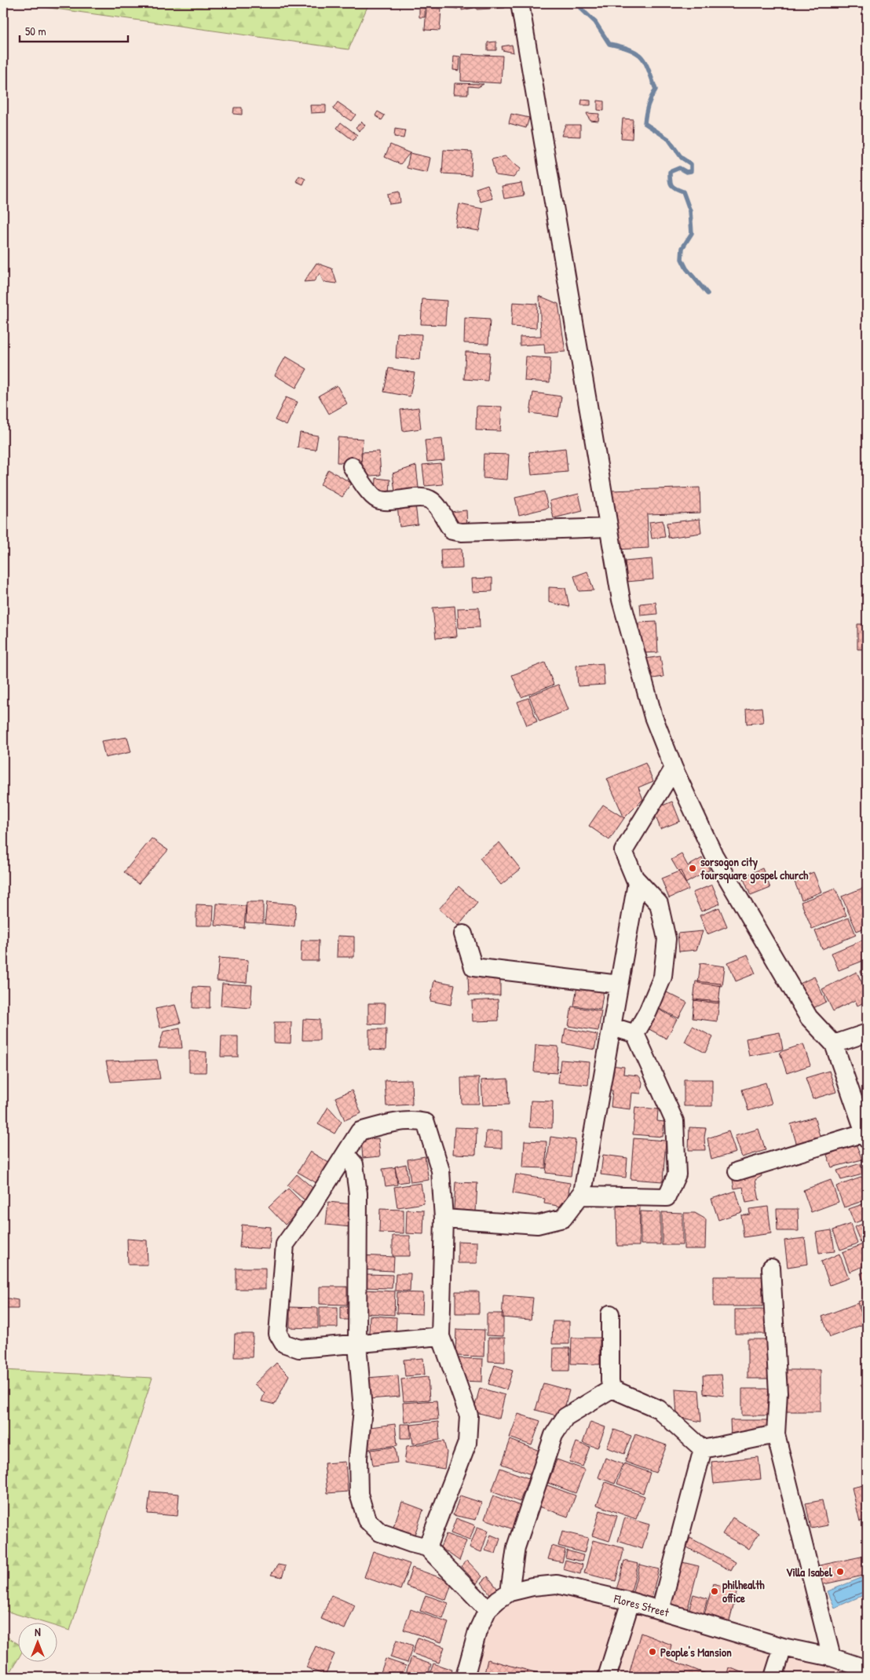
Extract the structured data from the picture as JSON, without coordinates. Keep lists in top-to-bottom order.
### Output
{
  "streets": {
    "street": ["Flores Street"]
  },
  "places": [
    "sorsogon city foursquare gospel church",
    "Villa Isabel",
    "philhealth office",
    "People's Mansion"
  ],
  "scale_bar": "50 m",
  "north": "top"
}
